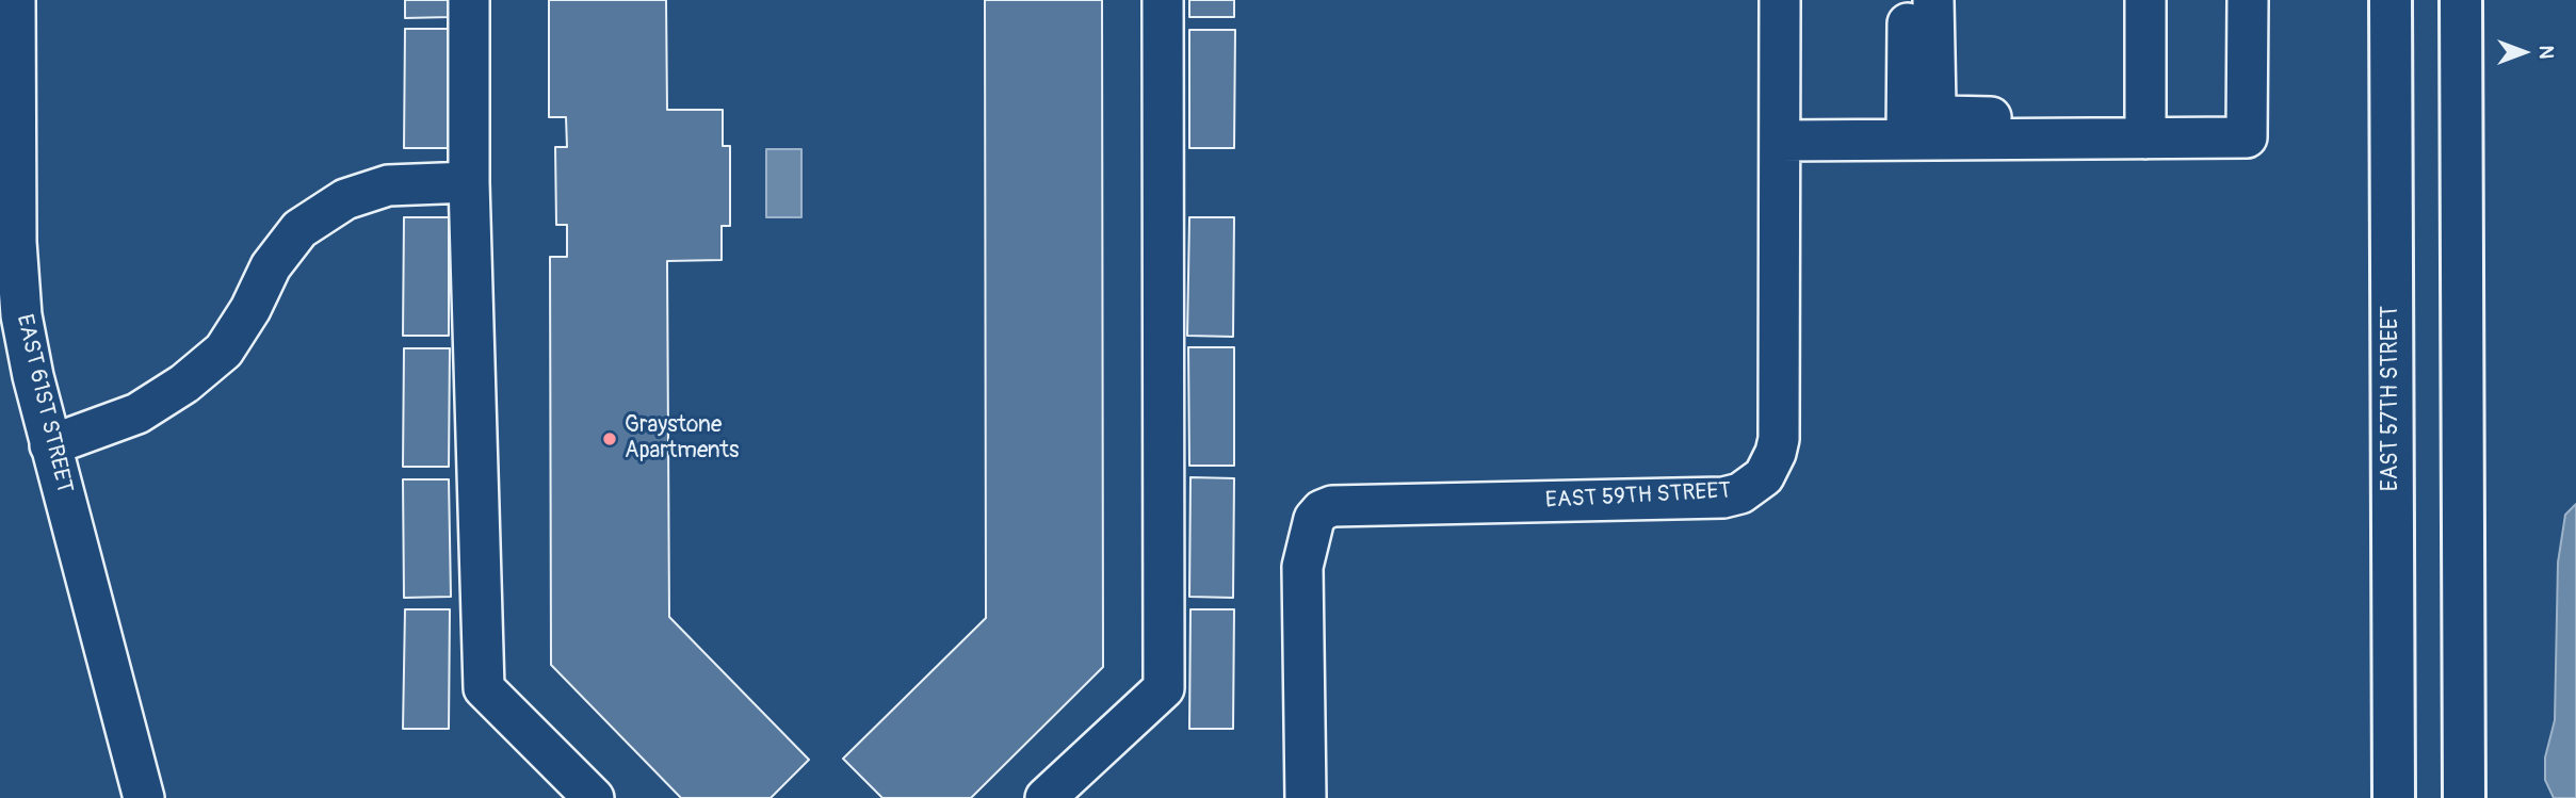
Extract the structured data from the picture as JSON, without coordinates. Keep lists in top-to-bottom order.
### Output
{
  "streets": {
    "main road": ["EAST 57TH STREET"],
    "street": ["EAST 61ST STREET", "EAST 59TH STREET"]
  },
  "places": ["Graystone Apartments"],
  "north": "right"
}
